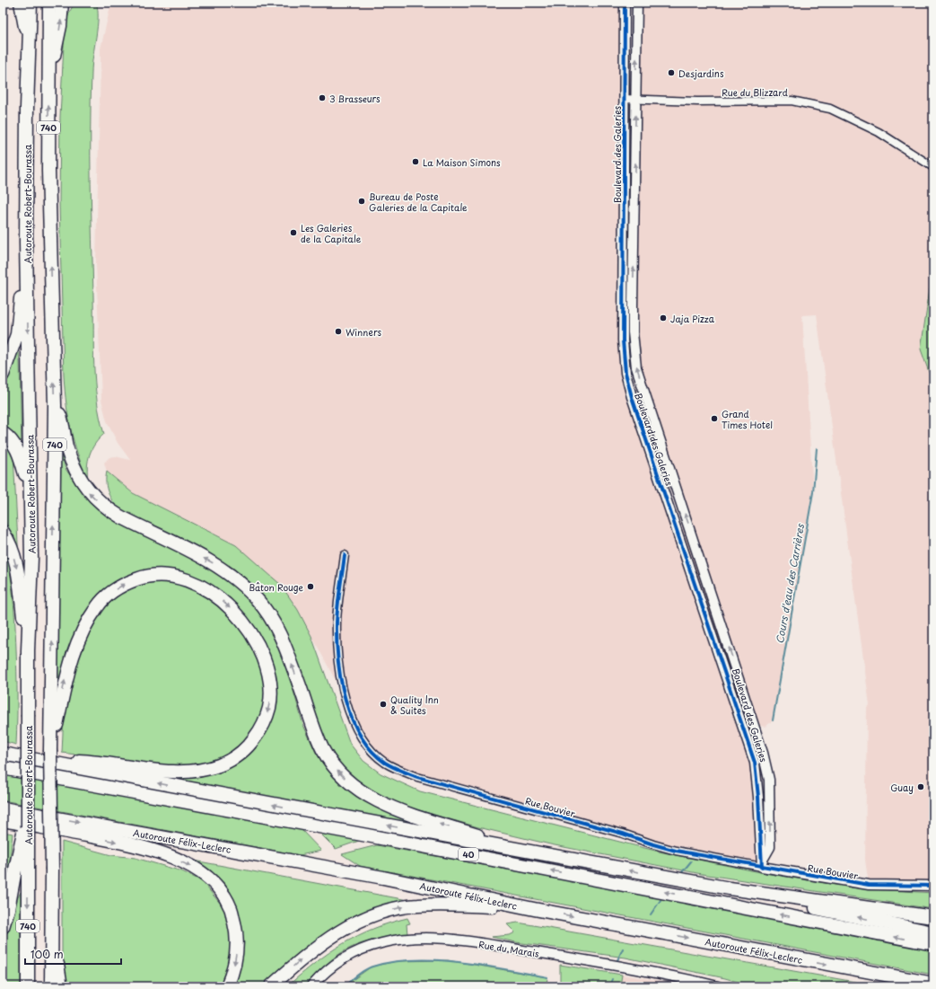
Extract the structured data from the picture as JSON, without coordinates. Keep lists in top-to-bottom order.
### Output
{
  "streets": {
    "highway": [
      "740",
      "Autoroute Robert-Bourassa",
      "Autoroute Félix-Leclerc",
      "40"
    ],
    "street": [
      "Rue du Blizzard",
      "Boulevard des Galeries",
      "Rue Bouvier",
      "Rue du Marais"
    ]
  },
  "crossings": [
    ["Rue du Blizzard", "Boulevard des Galeries"],
    ["740", "Autoroute Robert-Bourassa"],
    ["Boulevard des Galeries", "Rue Bouvier"]
  ],
  "water": ["Cours d'eau des Carrières"],
  "places": [
    "Desjardins",
    "3 Brasseurs",
    "La Maison Simons",
    "Bureau de Poste Galeries de la Capitale",
    "Les Galeries de la Capitale",
    "Jaja Pizza",
    "Winners",
    "Grand Times Hotel",
    "Bâton Rouge",
    "Quality Inn & Suites",
    "Guay"
  ],
  "scale_bar": "100 m"
}
